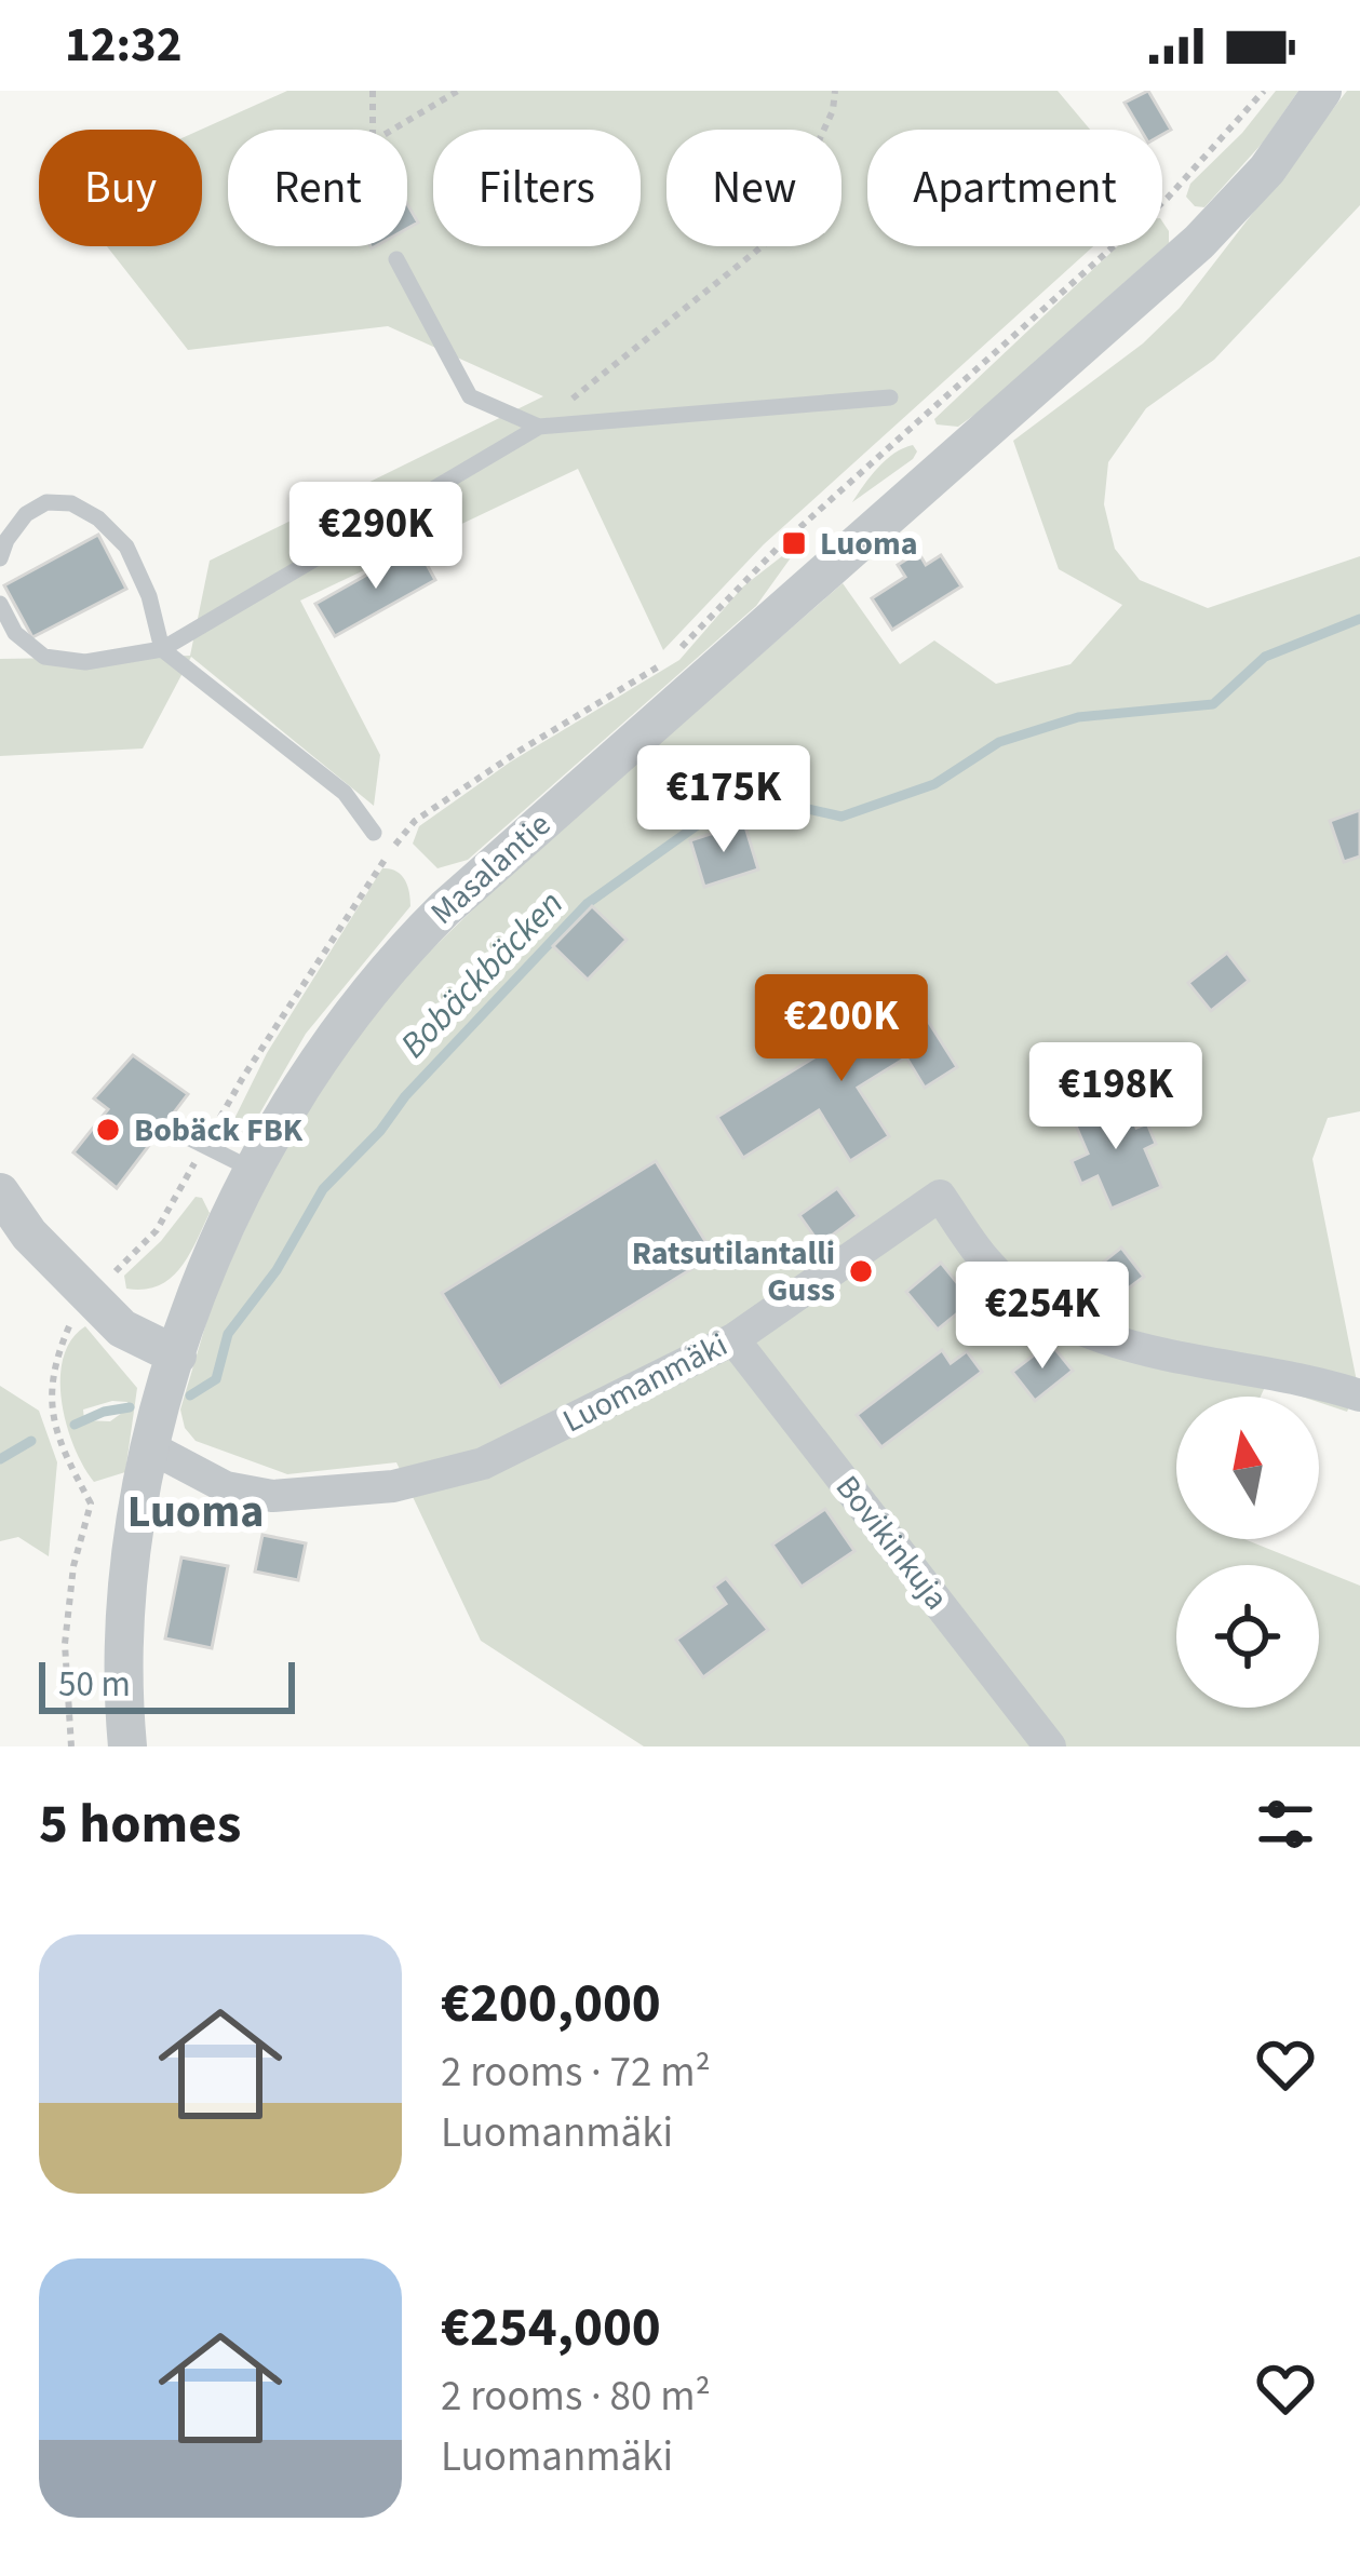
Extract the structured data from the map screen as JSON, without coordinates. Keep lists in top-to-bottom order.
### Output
{
  "streets": {
    "street": ["Masalantie", "Luomanmäki", "Bovikinkuja"]
  },
  "crossings": [
    ["Masalantie", "Luomanmäki"],
    ["Luomanmäki", "Bovikinkuja"]
  ],
  "districts": ["Luoma"],
  "water": ["Bobäckbäcken"],
  "places": {
    "transit": ["Luoma"],
    "other": ["Bobäck FBK", "Ratsutilantalli Guss"]
  },
  "scale_bar": "50 m",
  "north": "top",
  "page": {
    "status": "12:32",
    "chip": [
      "Buy",
      "Rent",
      "Filters",
      "New",
      "Apartment"
    ],
    "price": [
      "€290K",
      "€175K",
      "€200K",
      "€198K",
      "€254K"
    ],
    "scale": "50 m",
    "heading": "5 homes",
    "list": [
      {
        "name": "€200,000",
        "note": "2 rooms · 72 m² · Luomanmäki"
      },
      {
        "name": "€254,000",
        "note": "2 rooms · 80 m² · Luomanmäki"
      }
    ]
  }
}
